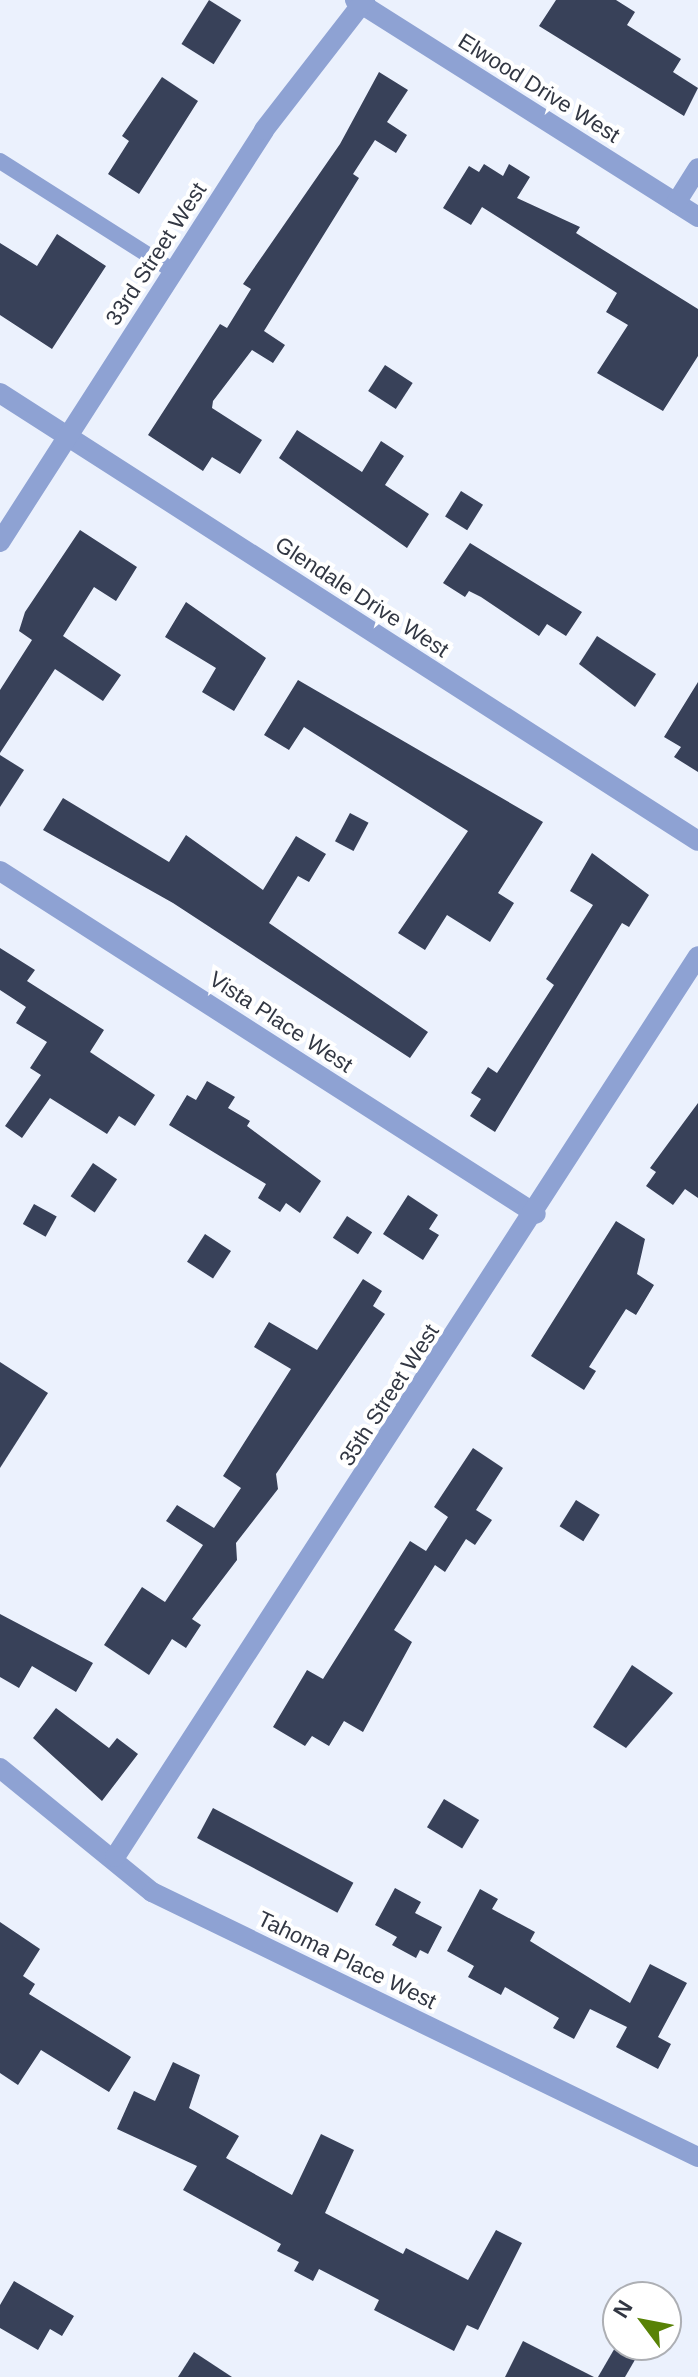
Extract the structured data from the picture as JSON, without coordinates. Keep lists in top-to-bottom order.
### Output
{
  "streets": {
    "street": [
      "Elwood Drive West",
      "33rd Street West",
      "Glendale Drive West",
      "Vista Place West",
      "35th Street West",
      "Tahoma Place West"
    ]
  },
  "crossings": [
    ["Elwood Drive West", "33rd Street West"],
    ["33rd Street West", "Glendale Drive West"],
    ["Vista Place West", "35th Street West"],
    ["35th Street West", "Tahoma Place West"]
  ],
  "north": "top left"
}
